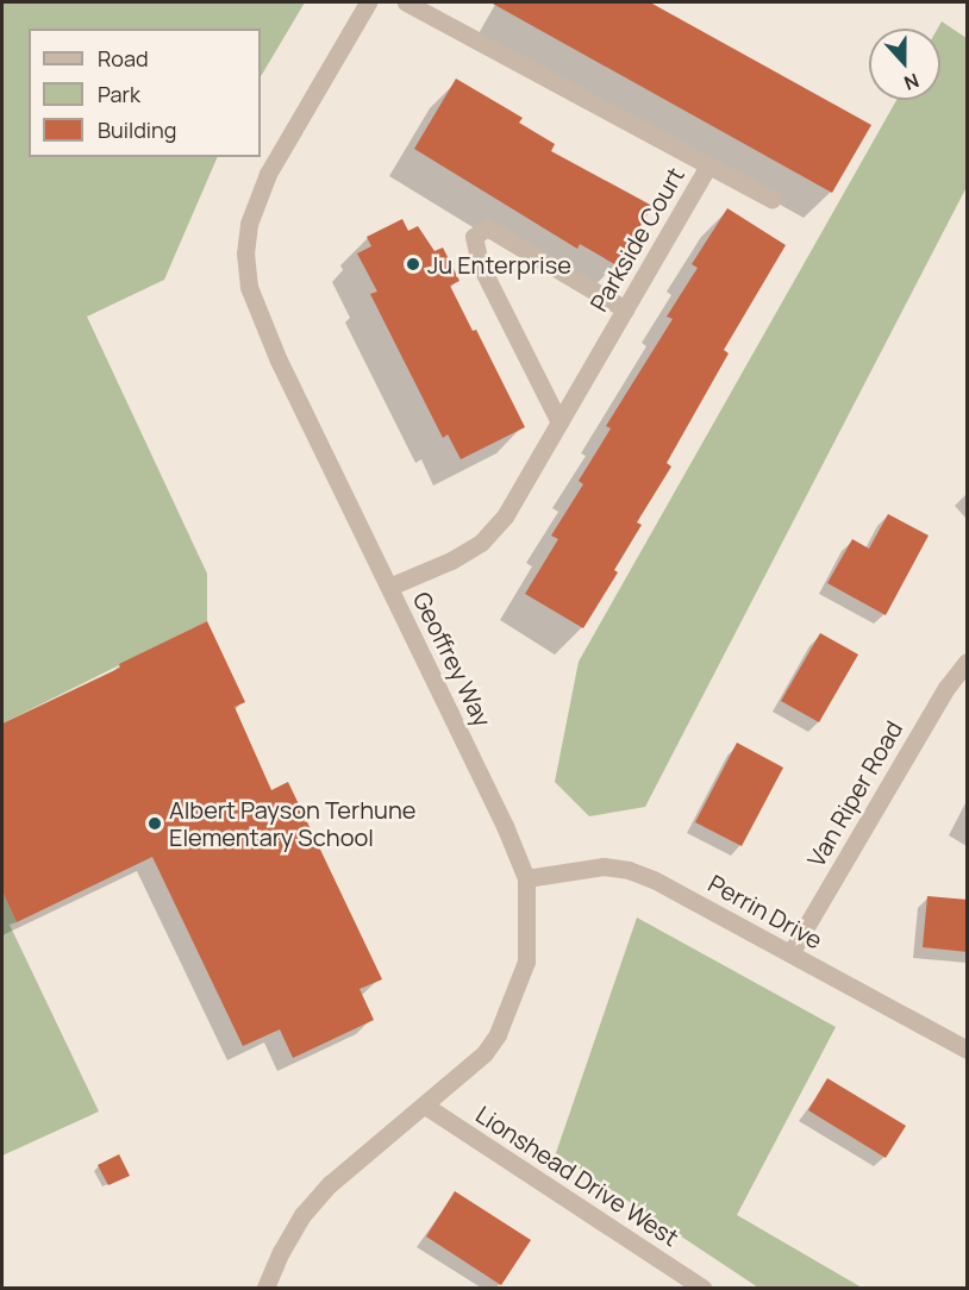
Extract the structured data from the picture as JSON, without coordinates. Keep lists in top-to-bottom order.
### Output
{
  "streets": {
    "street": [
      "Parkside Court",
      "Geoffrey Way",
      "Van Riper Road",
      "Perrin Drive",
      "Lionshead Drive West"
    ]
  },
  "crossings": [
    ["Parkside Court", "Geoffrey Way"],
    ["Geoffrey Way", "Perrin Drive"],
    ["Geoffrey Way", "Lionshead Drive West"],
    ["Van Riper Road", "Perrin Drive"]
  ],
  "places": ["Ju Enterprise", "Albert Payson Terhune Elementary School"],
  "legend": ["Road", "Park", "Building"],
  "north": "bottom"
}
